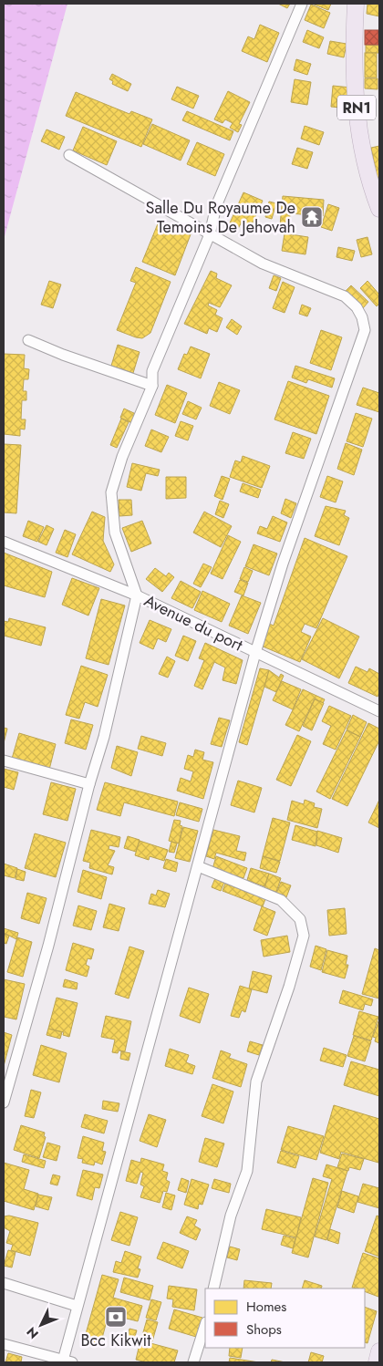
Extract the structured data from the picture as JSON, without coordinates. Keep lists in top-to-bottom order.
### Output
{
  "streets": {
    "highway": ["RN1"],
    "street": ["Avenue du port"]
  },
  "places": {
    "temple": ["Salle Du Royaume De Temoins De Jehovah"],
    "bank": ["Bcc Kikwit"]
  },
  "legend": ["Homes", "Shops"],
  "north": "bottom left"
}
